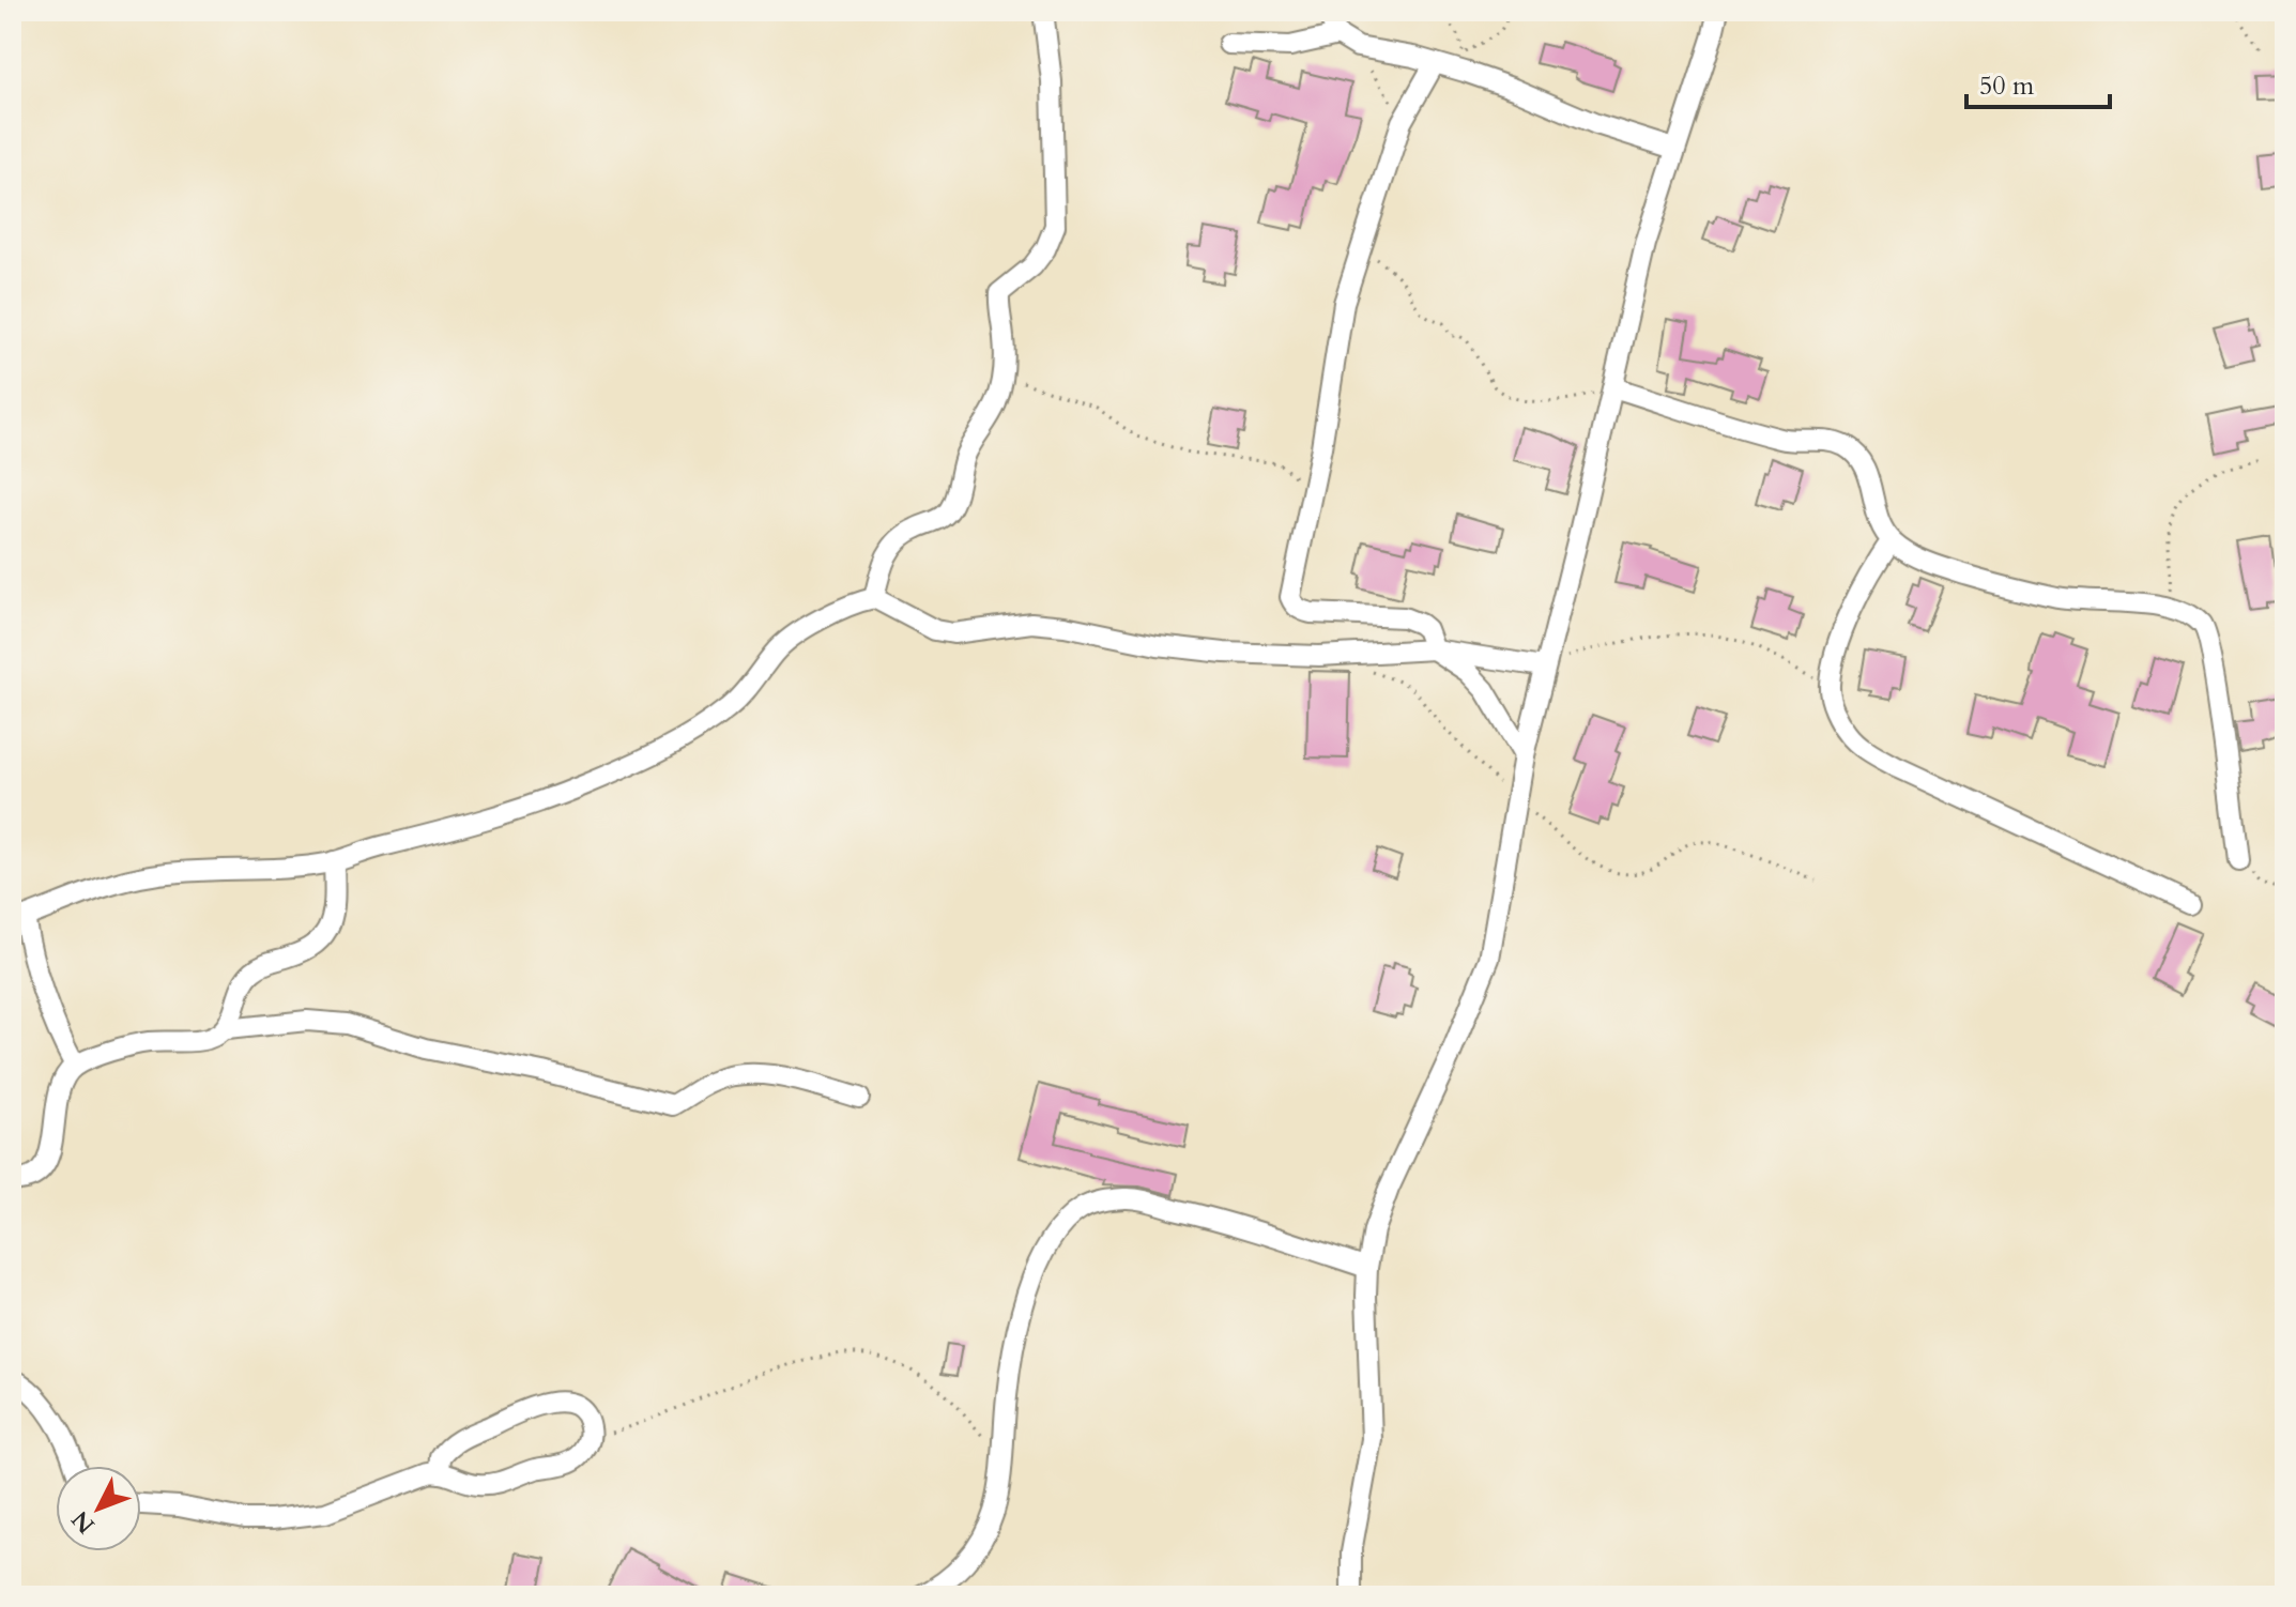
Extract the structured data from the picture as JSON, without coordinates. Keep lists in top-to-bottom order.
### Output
{
  "scale_bar": "50 m",
  "north": "bottom left"
}
